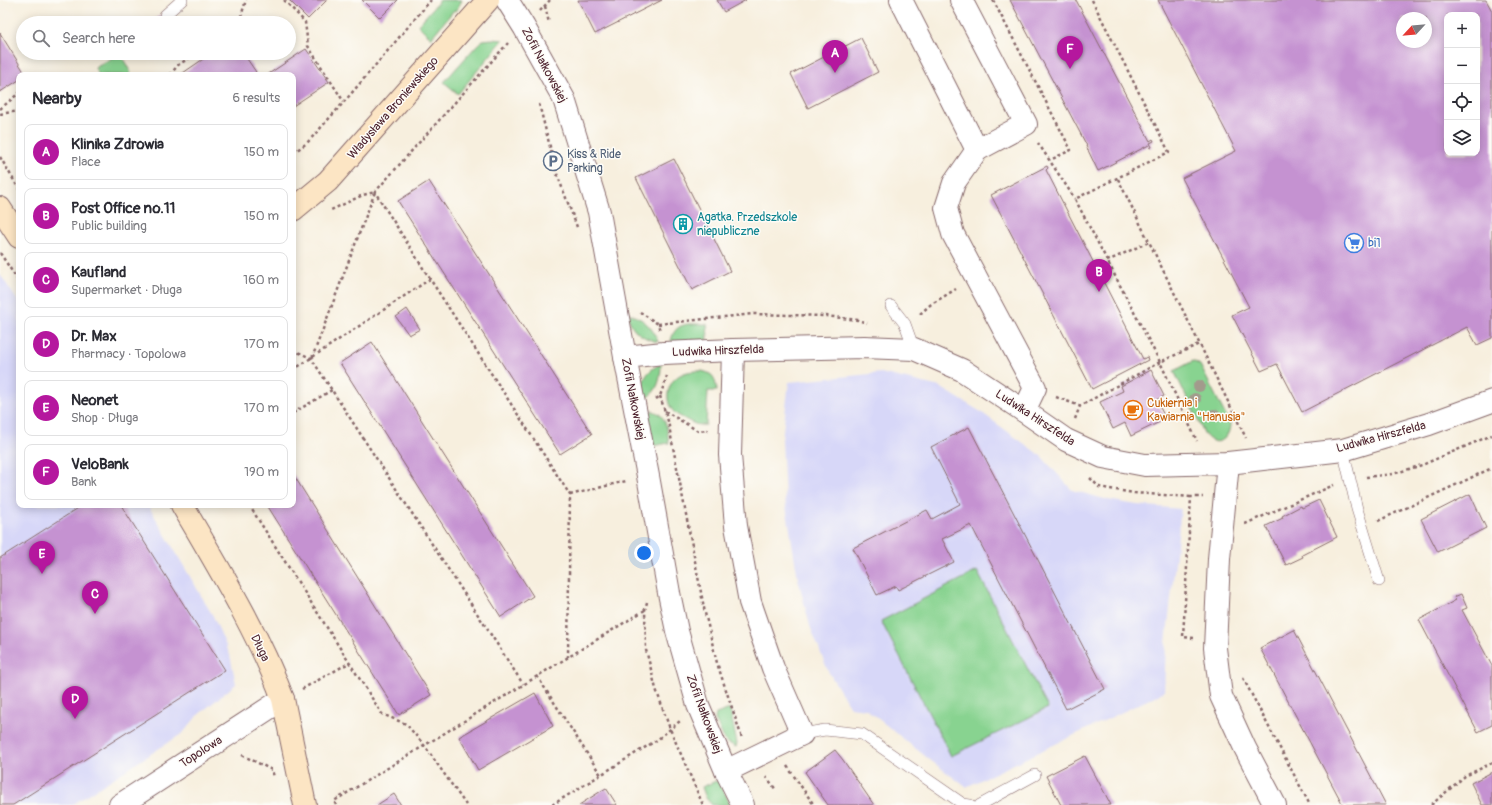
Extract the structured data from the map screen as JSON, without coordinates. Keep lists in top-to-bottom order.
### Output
{
  "streets": {
    "street": [
      "Zofii Nałkowskiej",
      "Władysława Broniewskiego",
      "Ludwika Hirszfelda",
      "Długa",
      "Topolowa"
    ]
  },
  "crossings": [
    ["Zofii Nałkowskiej", "Ludwika Hirszfelda"],
    ["Długa", "Topolowa"]
  ],
  "places": {
    "parking": ["Kiss & Ride Parking"],
    "building": ["Agatka. Przedszkole niepubliczne"],
    "supermarket": ["bi1"],
    "cafe": ["Cukiernia i Kawiarnia \"Hanusia\""]
  },
  "north": "bottom left",
  "page": {
    "map_buttons": ["+", "−"],
    "search": "Search here",
    "pins": [
      "F",
      "A",
      "B",
      "E",
      "C",
      "D"
    ],
    "heading": ["Nearby", "6 results"],
    "list": [
      {
        "mark": "A",
        "name": "Klinika Zdrowia",
        "note": "Place",
        "value": "150 m"
      },
      {
        "mark": "B",
        "name": "Post Office no.11",
        "note": "Public building",
        "value": "150 m"
      },
      {
        "mark": "C",
        "name": "Kaufland",
        "note": "Supermarket · Długa",
        "value": "160 m"
      },
      {
        "mark": "D",
        "name": "Dr. Max",
        "note": "Pharmacy · Topolowa",
        "value": "170 m"
      },
      {
        "mark": "E",
        "name": "Neonet",
        "note": "Shop · Długa",
        "value": "170 m"
      },
      {
        "mark": "F",
        "name": "VeloBank",
        "note": "Bank",
        "value": "190 m"
      }
    ]
  }
}
